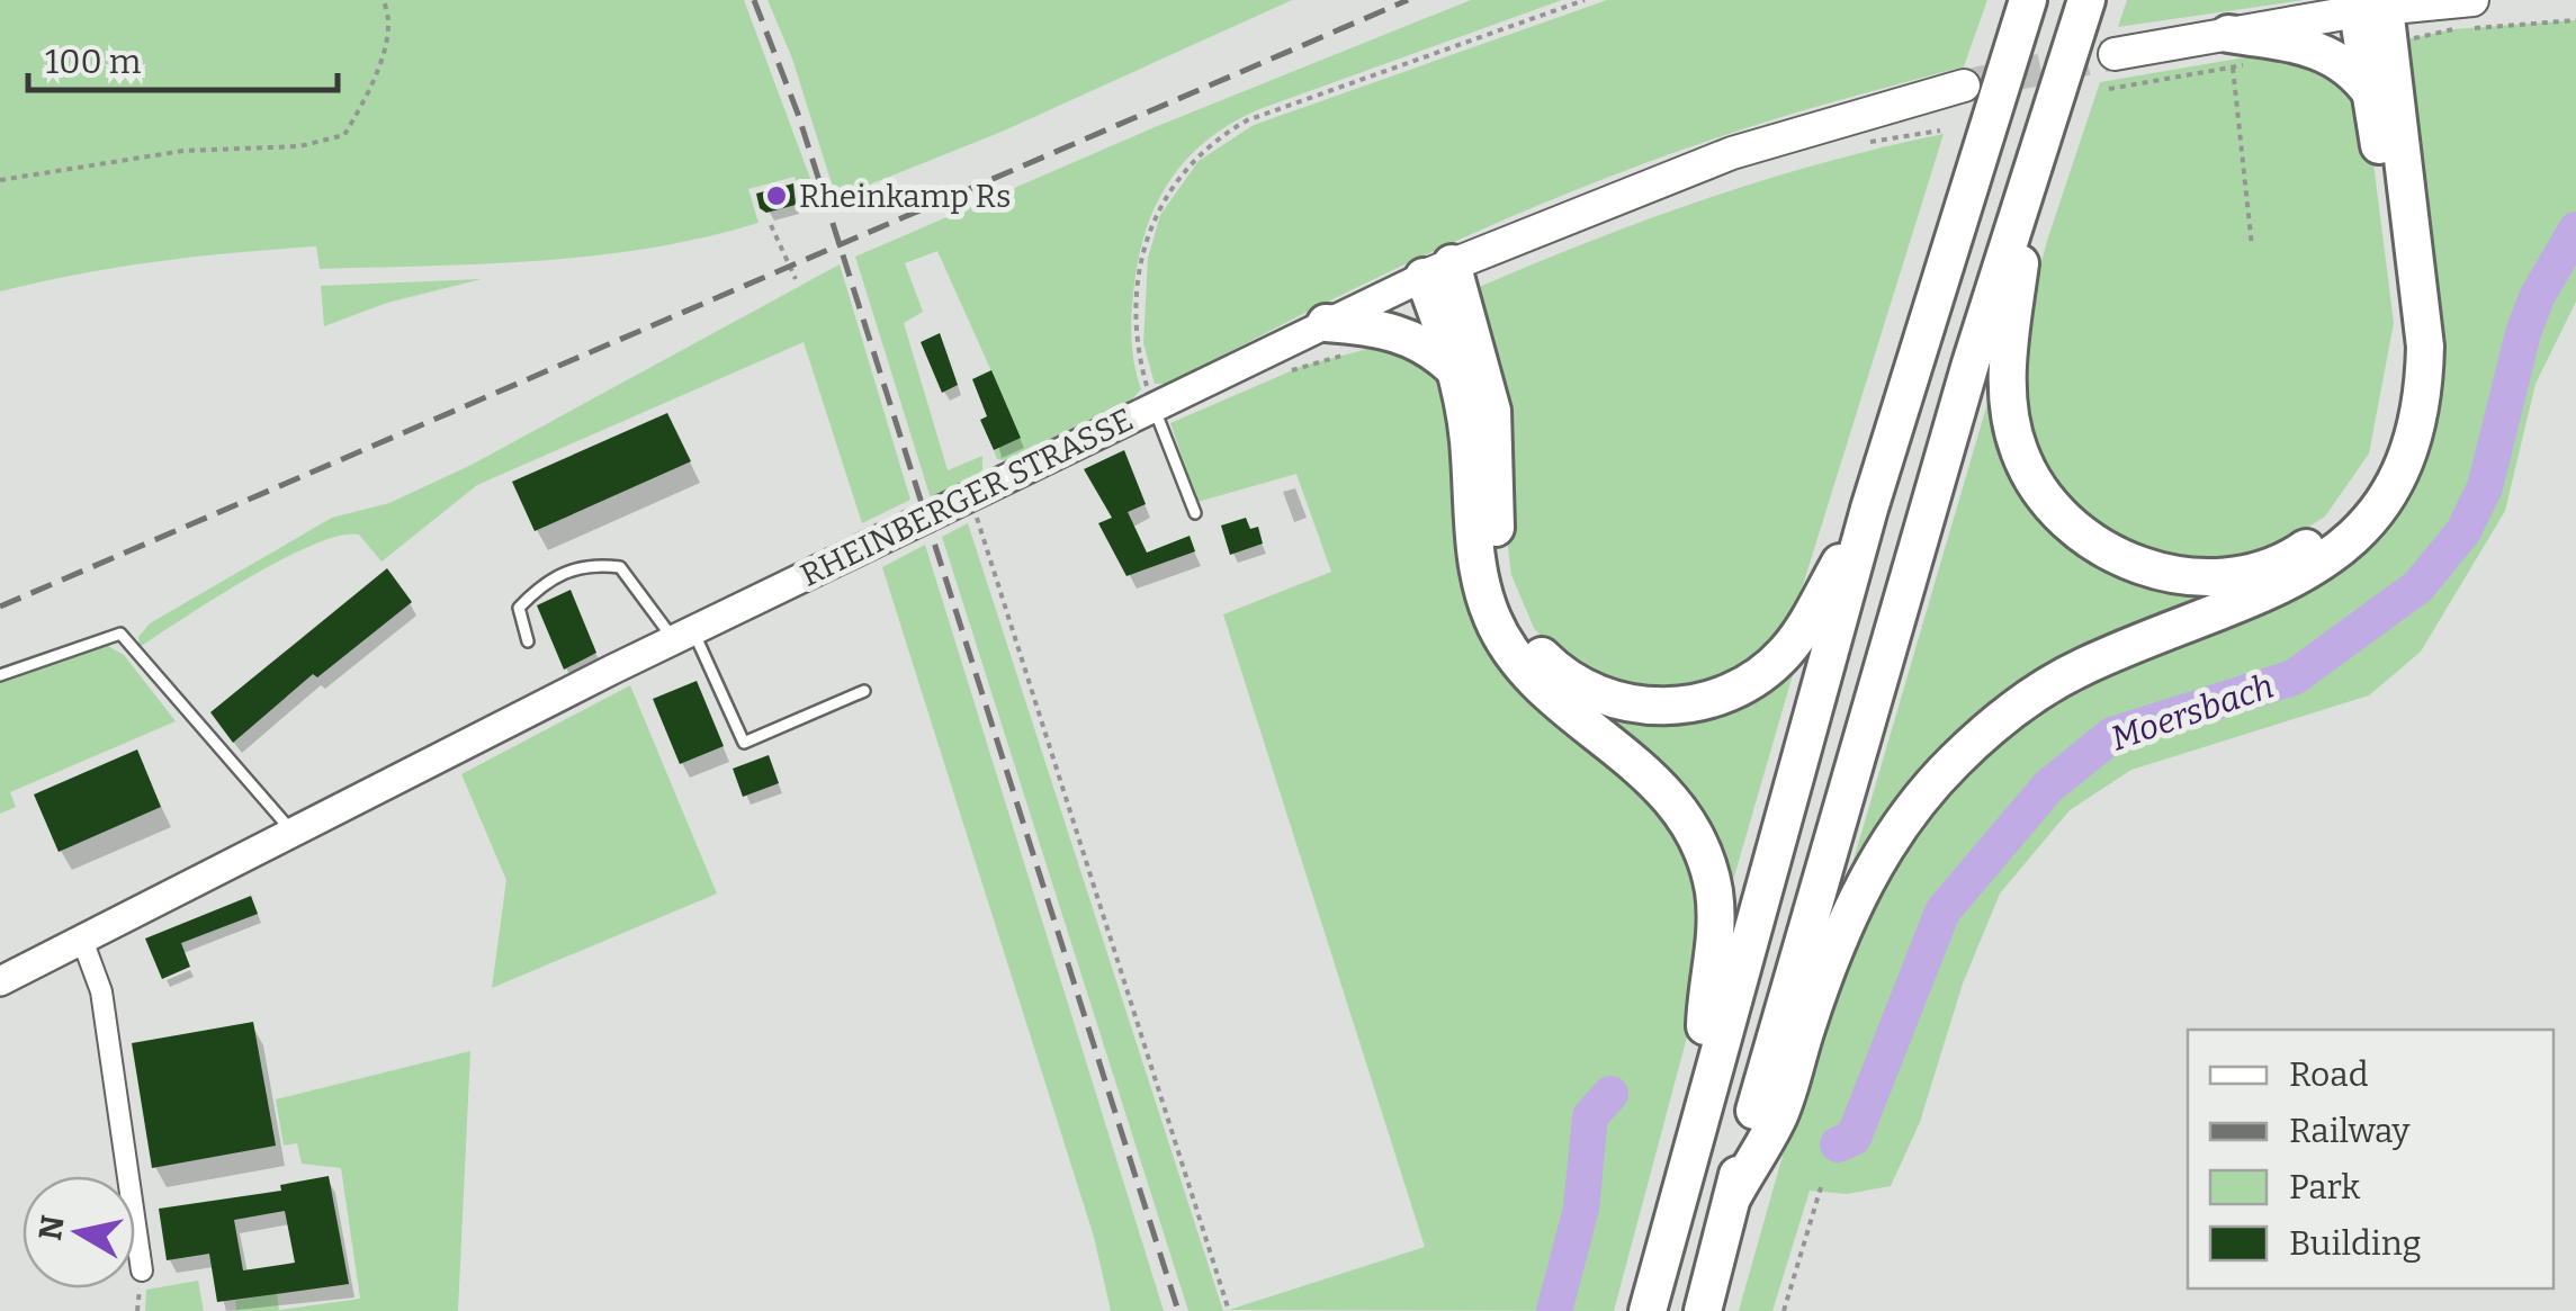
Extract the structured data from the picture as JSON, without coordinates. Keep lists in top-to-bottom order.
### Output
{
  "streets": {
    "main road": ["RHEINBERGER STRASSE"]
  },
  "water": ["Moersbach"],
  "places": ["Rheinkamp Rs"],
  "legend": [
    "Road",
    "Railway",
    "Park",
    "Building"
  ],
  "scale_bar": "100 m",
  "north": "left"
}
